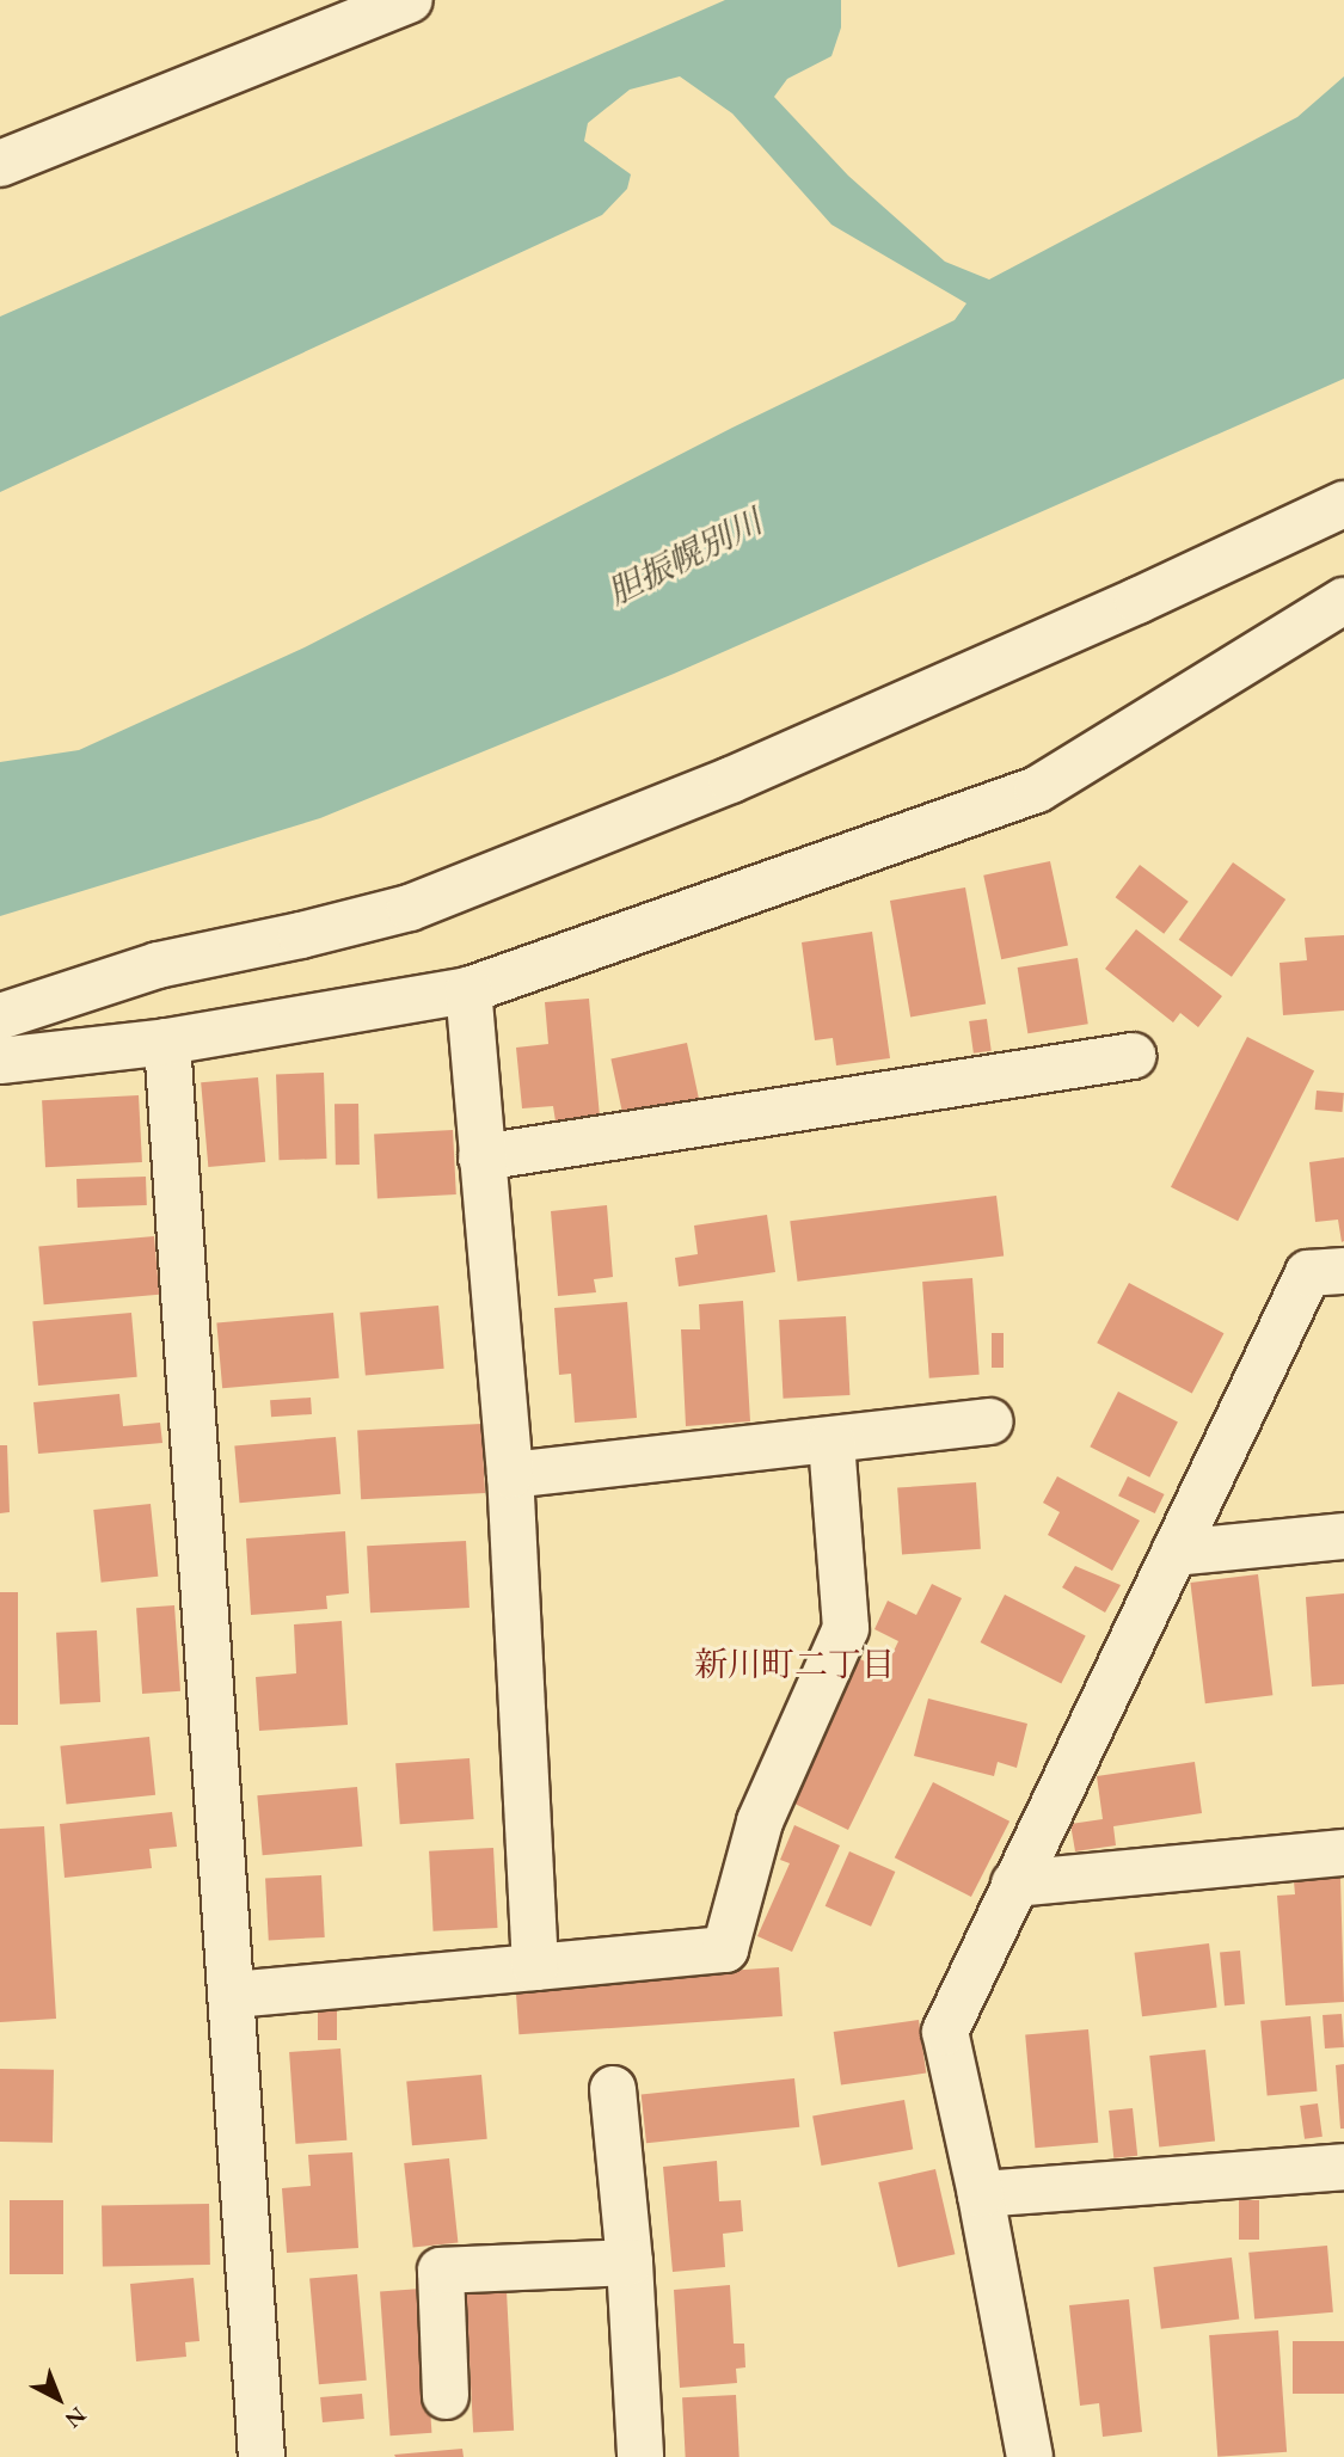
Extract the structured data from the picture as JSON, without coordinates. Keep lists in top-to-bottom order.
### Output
{
  "districts": ["新川町二丁目"],
  "water": ["胆振幌別川"],
  "north": "bottom right"
}
